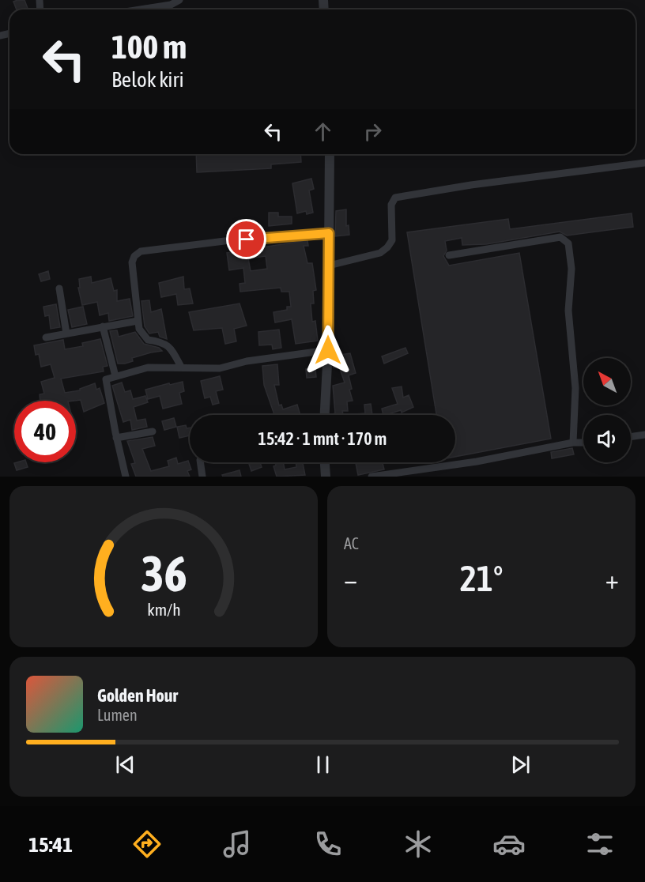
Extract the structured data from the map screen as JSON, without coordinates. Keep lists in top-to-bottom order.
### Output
{
  "north": "top left",
  "page": {
    "turn": ["100 m", "Belok kiri"],
    "limit": "40",
    "trip": "15:42 · 1 mnt · 170 m",
    "tile": "AC",
    "heat": ["−", "21°", "+"],
    "song": ["Golden Hour", "Lumen"],
    "tabs": "15:41",
    "gauge": ["36", "km/h"]
  }
}
